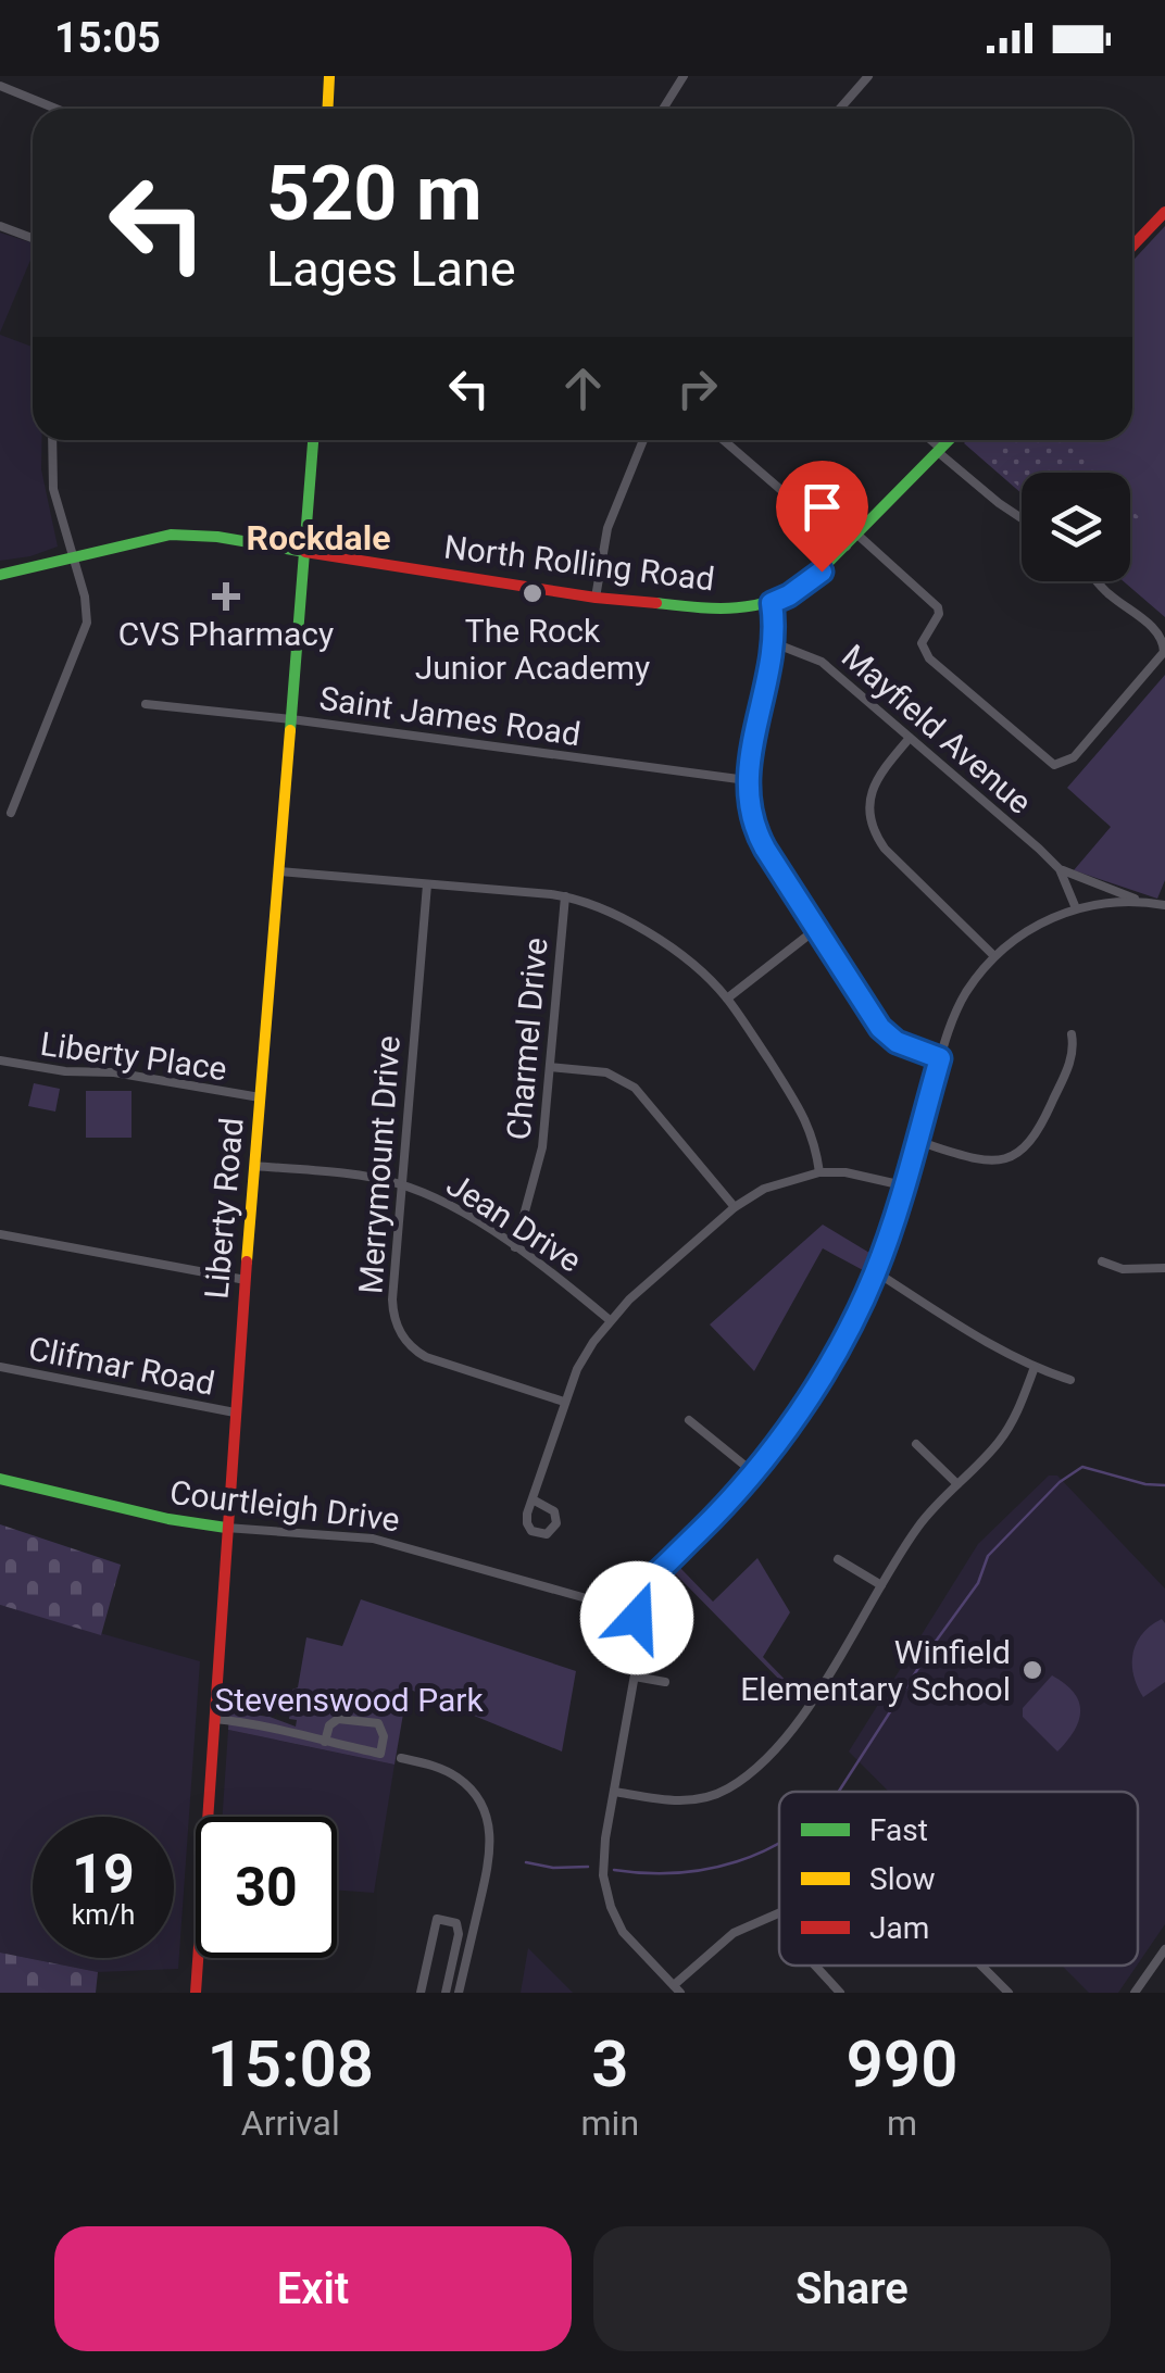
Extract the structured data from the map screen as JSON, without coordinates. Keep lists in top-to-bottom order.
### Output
{
  "streets": {
    "main road": ["North Rolling Road", "Liberty Road", "Courtleigh Drive"],
    "street": [
      "Saint James Road",
      "Mayfield Avenue",
      "Charmel Drive",
      "Liberty Place",
      "Merrymount Drive",
      "Jean Drive",
      "Clifmar Road"
    ]
  },
  "crossings": [
    ["North Rolling Road", "Liberty Road"],
    ["Saint James Road", "Liberty Road"],
    ["Charmel Drive", "Jean Drive"],
    ["Liberty Place", "Liberty Road"],
    ["Merrymount Drive", "Jean Drive"],
    ["Liberty Road", "Jean Drive"],
    ["Liberty Road", "Clifmar Road"],
    ["Liberty Road", "Courtleigh Drive"]
  ],
  "districts": ["Rockdale"],
  "parks": ["Stevenswood Park"],
  "places": {
    "other": ["The Rock Junior Academy", "Winfield Elementary School"],
    "health": ["CVS Pharmacy"]
  },
  "legend": ["Fast", "Slow", "Jam"],
  "page": {
    "status": "15:05",
    "turn": ["520 m", "Lages Lane"],
    "speed": "19 km/h",
    "limit": "30",
    "eta": [
      "15:08",
      "Arrival",
      "3",
      "min",
      "990",
      "m"
    ],
    "buttons": ["Exit", "Share"]
  }
}
